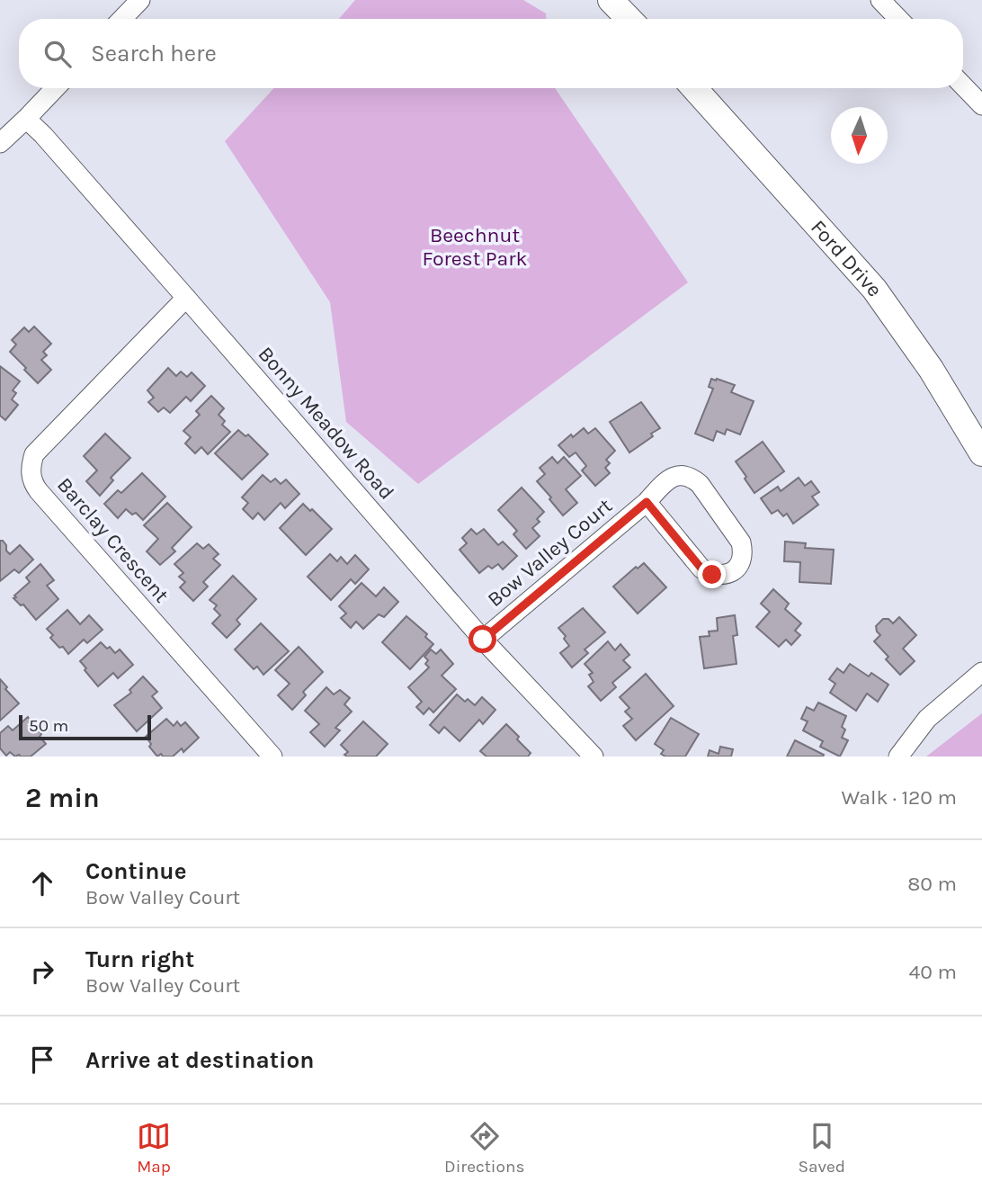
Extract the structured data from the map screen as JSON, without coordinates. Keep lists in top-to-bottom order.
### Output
{
  "streets": {
    "main road": ["Ford Drive"],
    "street": ["Bonny Meadow Road", "Barclay Crescent", "Bow Valley Court"]
  },
  "crossings": [
    ["Bonny Meadow Road", "Barclay Crescent"],
    ["Bonny Meadow Road", "Bow Valley Court"]
  ],
  "parks": ["Beechnut Forest Park"],
  "scale_bar": "50 m",
  "north": "bottom",
  "page": {
    "search": "Search here",
    "scale": "50 m",
    "heading": ["2 min", "Walk · 120 m"],
    "list": [
      ["Continue", "Bow Valley Court", "80 m"],
      ["Turn right", "Bow Valley Court", "40 m"],
      "Arrive at destination"
    ],
    "nav": ["Map", "Directions", "Saved"]
  }
}
